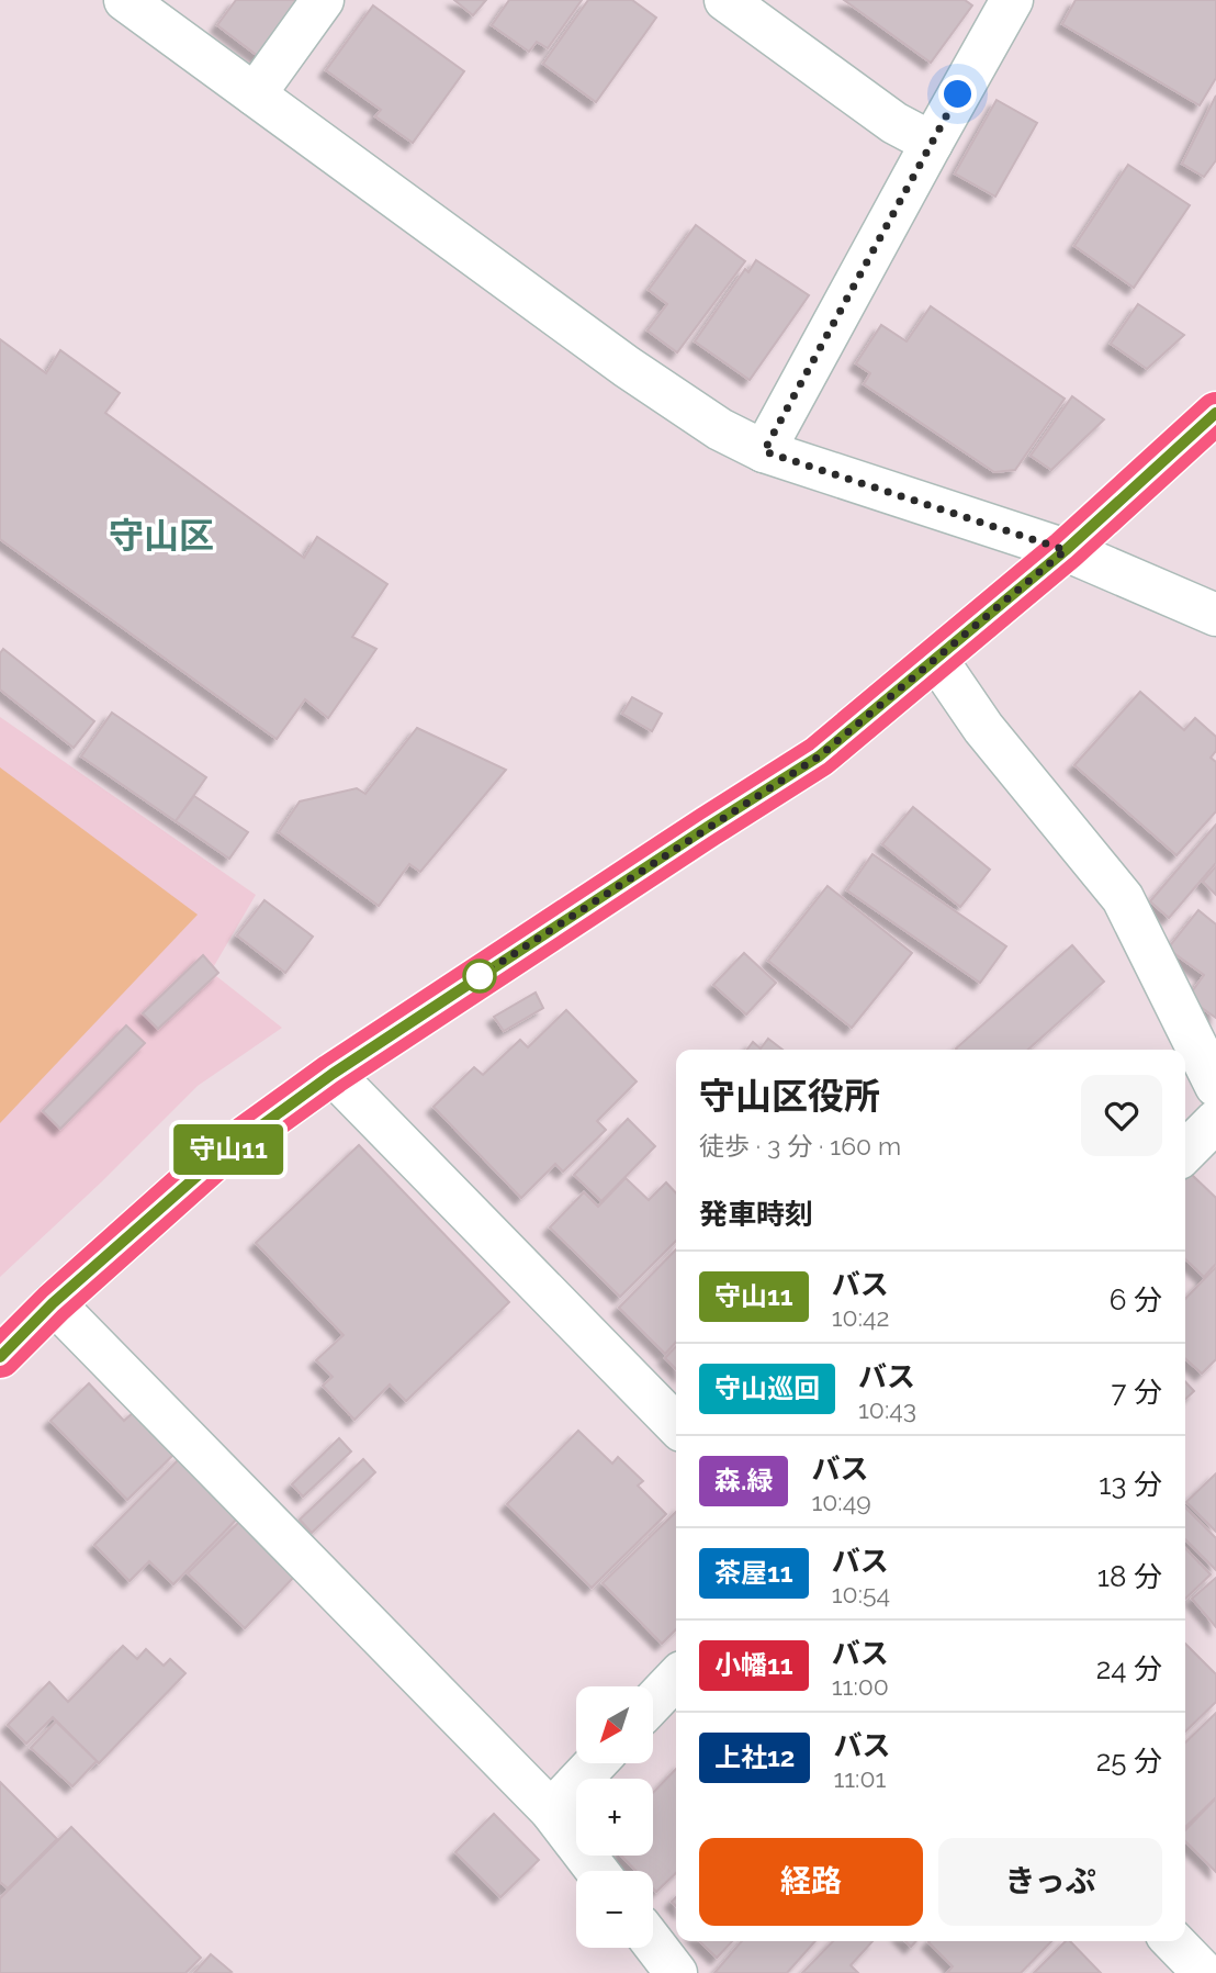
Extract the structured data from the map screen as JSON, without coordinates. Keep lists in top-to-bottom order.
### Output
{
  "districts": ["守山区"],
  "lines": ["bus line 守山11"],
  "north": "bottom left",
  "page": {
    "on_map": "守山11",
    "heading": [
      ["守山区役所", "徒歩 · 3 分 · 160 m"],
      "発車時刻"
    ],
    "list": [
      {
        "mark": "守山11",
        "name": "バス",
        "note": "10:42",
        "value": "6 分"
      },
      {
        "mark": "守山巡回",
        "name": "バス",
        "note": "10:43",
        "value": "7 分"
      },
      {
        "mark": "森.緑",
        "name": "バス",
        "note": "10:49",
        "value": "13 分"
      },
      {
        "mark": "茶屋11",
        "name": "バス",
        "note": "10:54",
        "value": "18 分"
      },
      {
        "mark": "小幡11",
        "name": "バス",
        "note": "11:00",
        "value": "24 分"
      },
      {
        "mark": "上社12",
        "name": "バス",
        "note": "11:01",
        "value": "25 分"
      }
    ],
    "map_buttons": ["+", "−"],
    "buttons": ["経路", "きっぷ"]
  }
}
